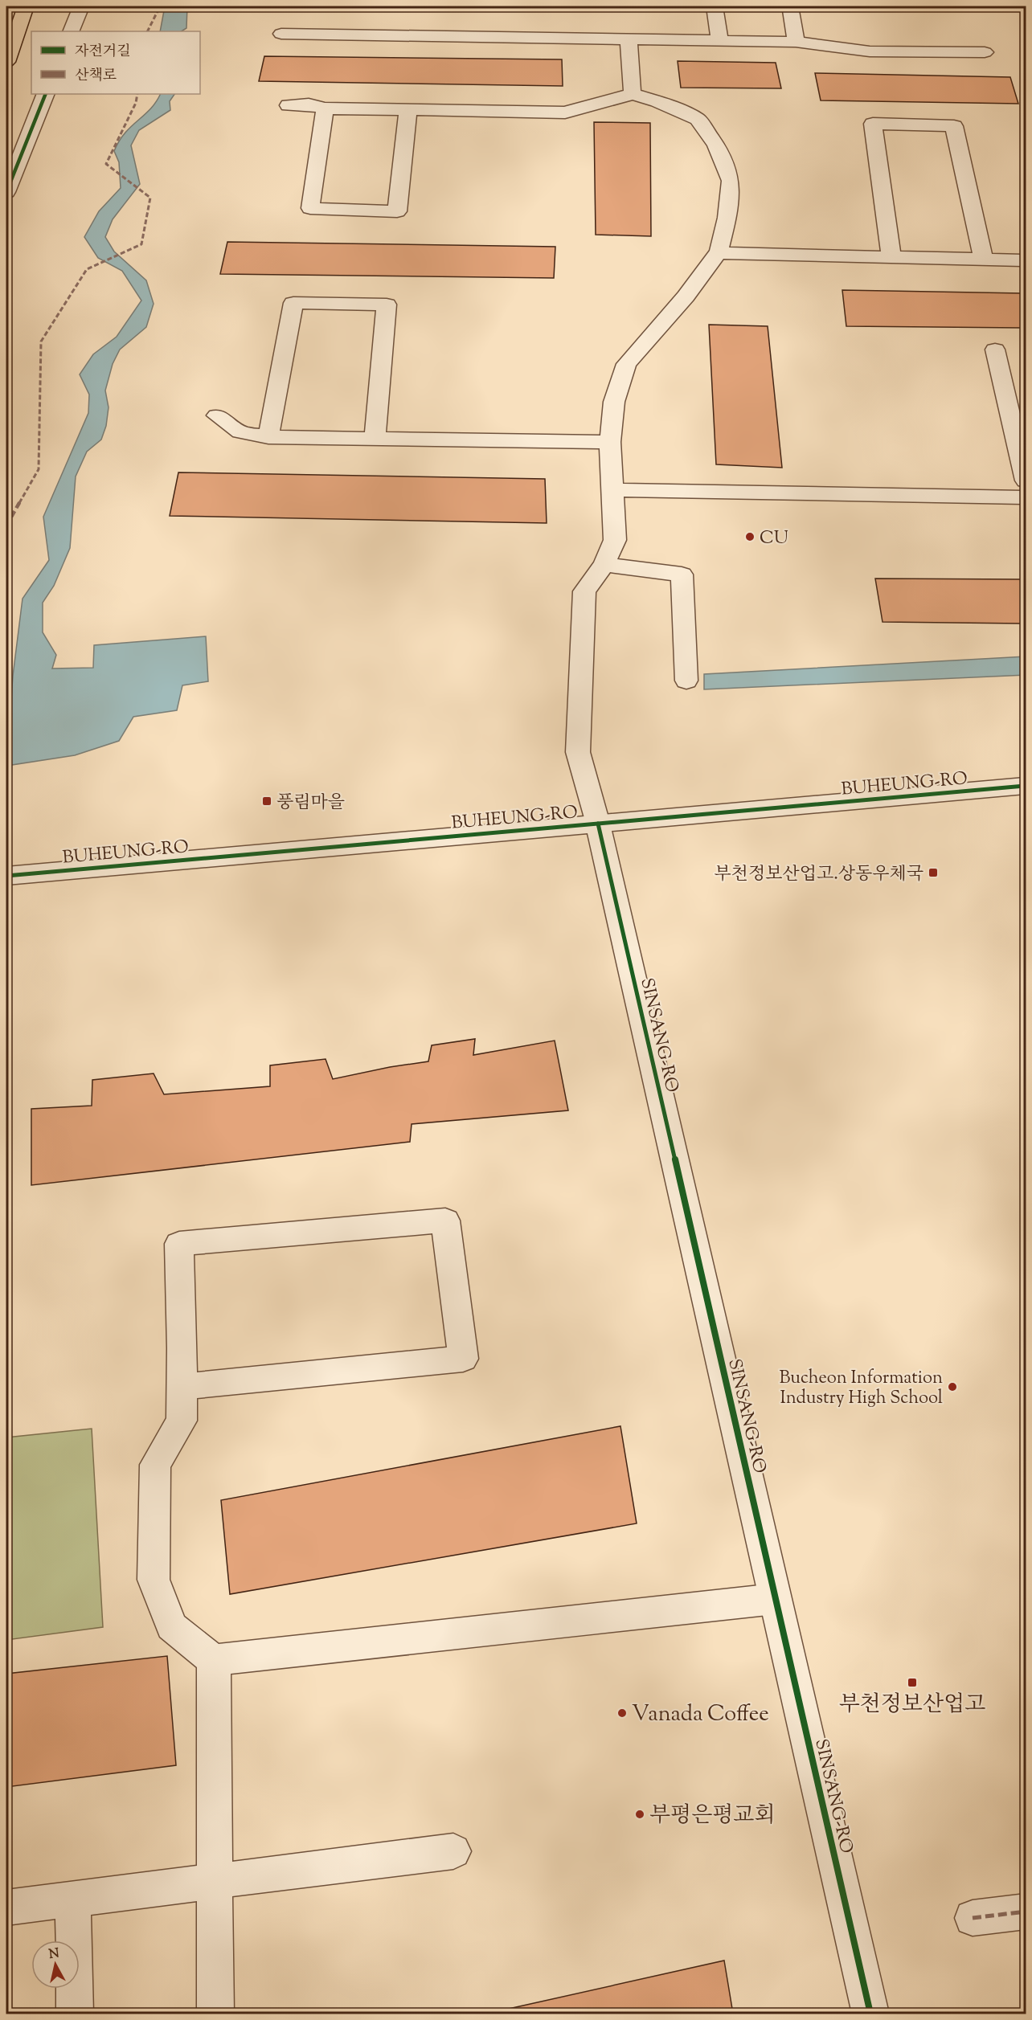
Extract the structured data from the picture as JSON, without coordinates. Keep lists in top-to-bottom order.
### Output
{
  "streets": {
    "street": ["BUHEUNG-RO", "SINSANG-RO"]
  },
  "crossings": [
    ["BUHEUNG-RO", "SINSANG-RO"]
  ],
  "places": {
    "other": [
      "CU",
      "Bucheon Information Industry High School",
      "Vanada Coffee",
      "부평은평교회"
    ],
    "transit": ["풍림마을", "부천정보산업고.상동우체국", "부천정보산업고"]
  },
  "legend": ["자전거길", "산책로"],
  "north": "top"
}
